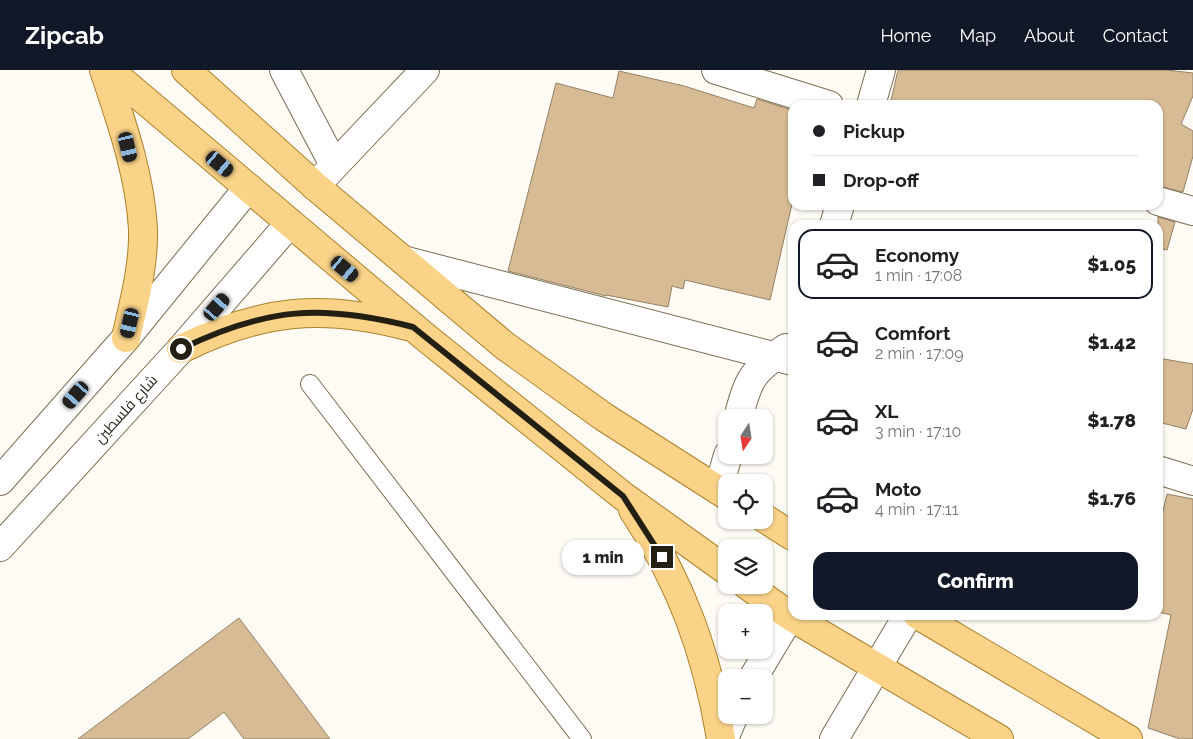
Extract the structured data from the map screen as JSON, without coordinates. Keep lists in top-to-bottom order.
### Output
{
  "streets": {
    "street": ["شارع فلسطين"]
  },
  "north": "bottom",
  "page": {
    "header": "Zipcab",
    "nav": [
      "Home",
      "Map",
      "About",
      "Contact"
    ],
    "banner": ["Pickup", "Drop-off"],
    "list": [
      {
        "name": "Economy",
        "note": "1 min · 17:08",
        "value": "$1.05"
      },
      {
        "name": "Comfort",
        "note": "2 min · 17:09",
        "value": "$1.42"
      },
      {
        "name": "XL",
        "note": "3 min · 17:10",
        "value": "$1.78"
      },
      {
        "name": "Moto",
        "note": "4 min · 17:11",
        "value": "$1.76"
      }
    ],
    "map_buttons": ["+", "−"],
    "bubble": "1 min",
    "buttons": "Confirm"
  }
}
